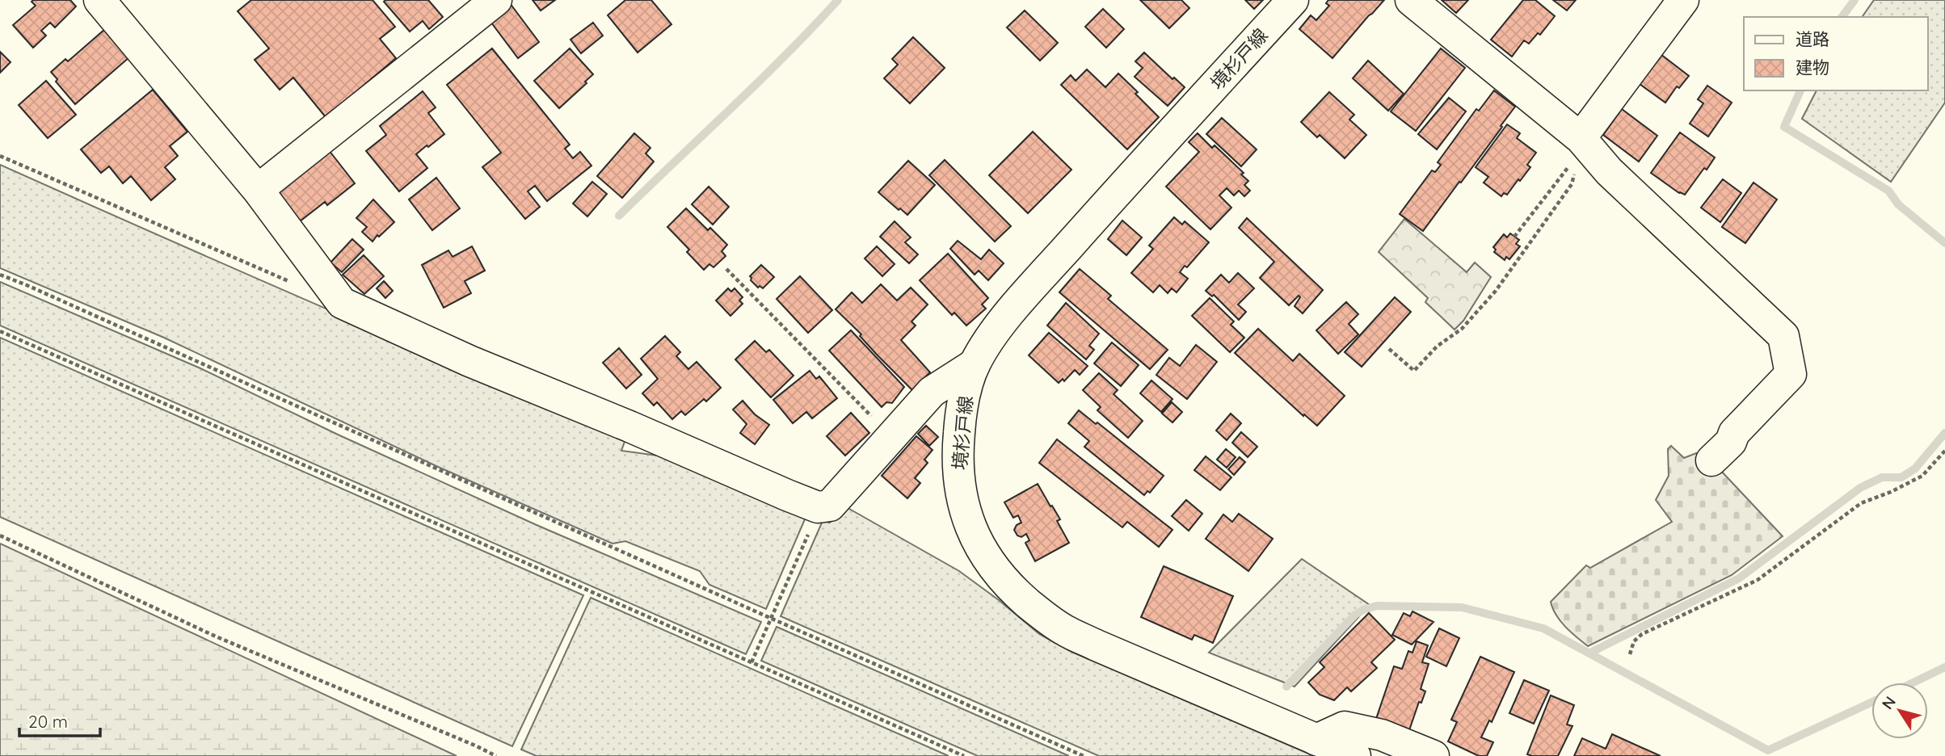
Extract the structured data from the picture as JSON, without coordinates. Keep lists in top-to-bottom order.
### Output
{
  "streets": {
    "street": ["境杉戸線"]
  },
  "legend": ["道路", "建物"],
  "scale_bar": "20 m",
  "north": "top left"
}
